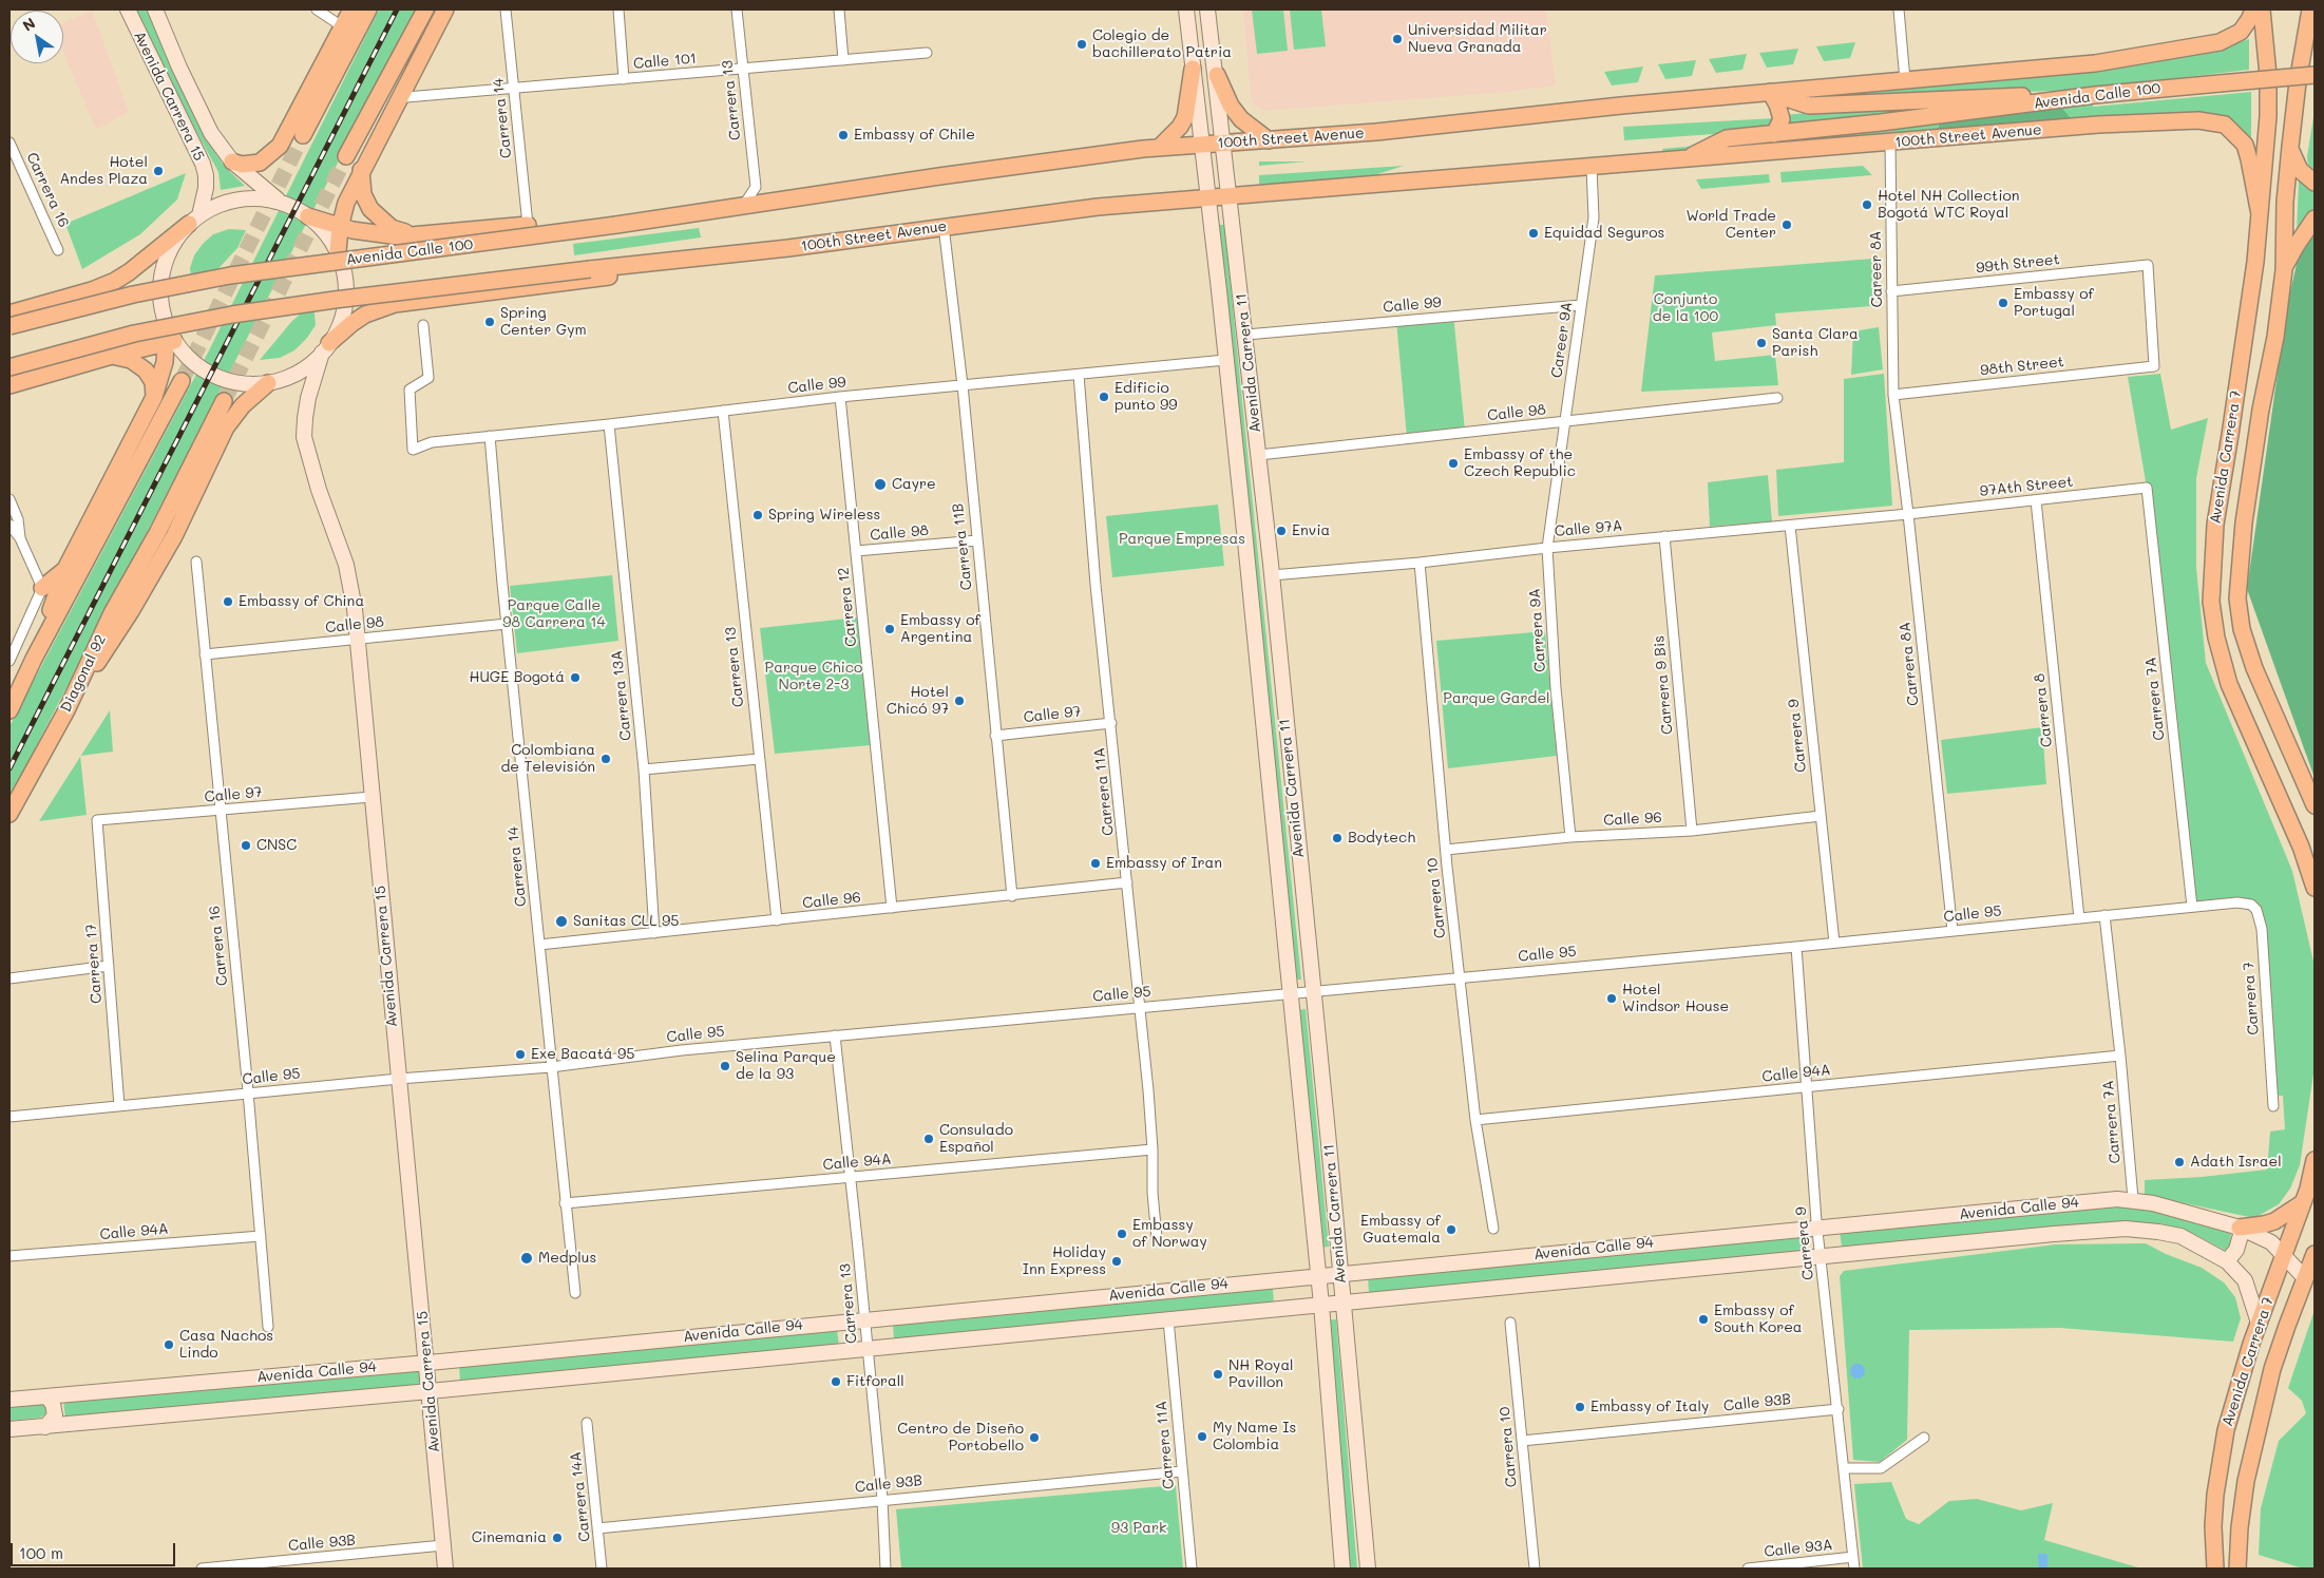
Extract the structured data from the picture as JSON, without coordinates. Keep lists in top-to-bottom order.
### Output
{
  "streets": {
    "main road": [
      "Avenida Carrera 15",
      "Avenida Calle 100",
      "100th Street Avenue",
      "Avenida Carrera 11",
      "Avenida Carrera 7",
      "Diagonal 92",
      "Avenida Calle 94"
    ],
    "street": [
      "Calle 101",
      "Carrera 13",
      "Carrera 14",
      "Carrera 16",
      "99th Street",
      "Career 8A",
      "Calle 99",
      "Career 9A",
      "98th Street",
      "Calle 98",
      "97Ath Street",
      "Calle 97A",
      "Carrera 11B",
      "Carrera 12",
      "Carrera 9A",
      "Carrera 8A",
      "Carrera 9 Bis",
      "Carrera 13A",
      "Carrera 7A",
      "Carrera 8",
      "Calle 97",
      "Carrera 9",
      "Carrera 11A",
      "Calle 96",
      "Carrera 10",
      "Calle 95",
      "Carrera 17",
      "Carrera 7",
      "Calle 94A",
      "Calle 93B",
      "Carrera 14A",
      "Calle 93A"
    ]
  },
  "crossings": [
    ["Calle 101", "Carrera 13"],
    ["Calle 101", "Carrera 14"],
    ["Avenida Carrera 15", "Calle 98"],
    ["Avenida Carrera 15", "Calle 97"],
    ["Avenida Carrera 15", "Calle 95"],
    ["Avenida Carrera 15", "Avenida Calle 94"],
    ["Avenida Carrera 15", "Calle 93B"],
    ["Avenida Calle 100", "Carrera 13"],
    ["Avenida Calle 100", "100th Street Avenue"],
    ["Carrera 13", "100th Street Avenue"],
    ["Carrera 13", "Calle 99"],
    ["Carrera 13", "Calle 96"],
    ["Carrera 13", "Calle 95"],
    ["Carrera 13", "Calle 94A"],
    ["Carrera 13", "Avenida Calle 94"],
    ["Carrera 13", "Calle 93B"],
    ["Carrera 14", "Calle 99"],
    ["Carrera 14", "Calle 98"],
    ["Carrera 14", "Calle 96"],
    ["Carrera 14", "Calle 95"],
    ["Carrera 14", "Calle 94A"],
    ["100th Street Avenue", "Career 8A"],
    ["100th Street Avenue", "Career 9A"],
    ["100th Street Avenue", "Avenida Carrera 11"],
    ["100th Street Avenue", "Avenida Carrera 7"],
    ["100th Street Avenue", "Carrera 11B"],
    ["Carrera 16", "Calle 98"],
    ["Carrera 16", "Calle 97"],
    ["Carrera 16", "Calle 95"],
    ["Carrera 16", "Calle 94A"],
    ["99th Street", "Career 8A"],
    ["99th Street", "98th Street"],
    ["Career 8A", "98th Street"],
    ["Career 8A", "Carrera 8A"],
    ["Calle 99", "Career 9A"],
    ["Calle 99", "Avenida Carrera 11"],
    ["Calle 99", "Carrera 11B"],
    ["Calle 99", "Carrera 12"],
    ["Calle 99", "Carrera 13A"],
    ["Calle 99", "Carrera 11A"],
    ["Career 9A", "Calle 98"],
    ["Career 9A", "Calle 97A"],
    ["Career 9A", "Carrera 9A"],
    ["Avenida Carrera 11", "Calle 98"],
    ["Avenida Carrera 11", "Calle 97A"],
    ["Avenida Carrera 11", "Calle 95"],
    ["Avenida Carrera 11", "Avenida Calle 94"],
    ["98th Street", "Carrera 8A"],
    ["Calle 98", "Carrera 11B"],
    ["Calle 98", "Carrera 12"],
    ["Avenida Carrera 7", "Avenida Calle 94"],
    ["97Ath Street", "Calle 97A"],
    ["97Ath Street", "Carrera 8A"],
    ["97Ath Street", "Carrera 7A"],
    ["97Ath Street", "Carrera 8"],
    ["Calle 97A", "Carrera 9A"],
    ["Calle 97A", "Carrera 8A"],
    ["Calle 97A", "Carrera 9 Bis"],
    ["Calle 97A", "Carrera 9"],
    ["Calle 97A", "Carrera 10"],
    ["Carrera 11B", "Calle 97"],
    ["Carrera 11B", "Calle 96"],
    ["Carrera 12", "Calle 96"],
    ["Carrera 9A", "Calle 96"],
    ["Carrera 8A", "Calle 95"],
    ["Carrera 9 Bis", "Calle 96"],
    ["Carrera 13A", "Calle 96"],
    ["Carrera 7A", "Calle 95"],
    ["Carrera 7A", "Calle 94A"],
    ["Carrera 7A", "Avenida Calle 94"],
    ["Carrera 8", "Calle 95"],
    ["Calle 97", "Carrera 11A"],
    ["Calle 97", "Carrera 17"],
    ["Carrera 9", "Calle 96"],
    ["Carrera 9", "Calle 95"],
    ["Carrera 9", "Calle 94A"],
    ["Carrera 9", "Avenida Calle 94"],
    ["Carrera 9", "Calle 93B"],
    ["Carrera 9", "Calle 93A"],
    ["Carrera 11A", "Calle 96"],
    ["Carrera 11A", "Calle 95"],
    ["Carrera 11A", "Calle 94A"],
    ["Carrera 11A", "Avenida Calle 94"],
    ["Carrera 11A", "Calle 93B"],
    ["Calle 96", "Carrera 10"],
    ["Carrera 10", "Calle 95"],
    ["Carrera 10", "Calle 94A"],
    ["Carrera 10", "Calle 93B"],
    ["Calle 95", "Carrera 17"],
    ["Calle 95", "Carrera 7"],
    ["Calle 93B", "Carrera 14A"]
  ],
  "parks": [
    "Conjunto de la 100",
    "Parque Empresas",
    "Parque Calle 98 Carrera 14",
    "Parque Chico Norte 2-3",
    "Parque Gardel",
    "93 Park"
  ],
  "places": [
    "Universidad Militar Nueva Granada",
    "Colegio de bachillerato Patria",
    "Embassy of Chile",
    "Hotel Andes Plaza",
    "Hotel NH Collection Bogotá WTC Royal",
    "World Trade Center",
    "Equidad Seguros",
    "Embassy of Portugal",
    "Spring Center Gym",
    "Santa Clara Parish",
    "Edificio punto 99",
    "Embassy of the Czech Republic",
    "Cayre",
    "Spring Wireless",
    "Envia",
    "Embassy of China",
    "Embassy of Argentina",
    "HUGE Bogotá",
    "Hotel Chicó 97",
    "Colombiana de Televisión",
    "Bodytech",
    "CNSC",
    "Embassy of Iran",
    "Sanitas CLL 95",
    "Hotel Windsor House",
    "Exe Bacatá 95",
    "Selina Parque de la 93",
    "Consulado Español",
    "Adath Israel",
    "Embassy of Guatemala",
    "Embassy of Norway",
    "Medplus",
    "Holiday Inn Express",
    "Embassy of South Korea",
    "Casa Nachos Lindo",
    "NH Royal Pavillon",
    "Fitforall",
    "Embassy of Italy",
    "My Name Is Colombia",
    "Centro de Diseño Portobello",
    "Cinemania"
  ],
  "scale_bar": "100 m",
  "north": "top left"
}
